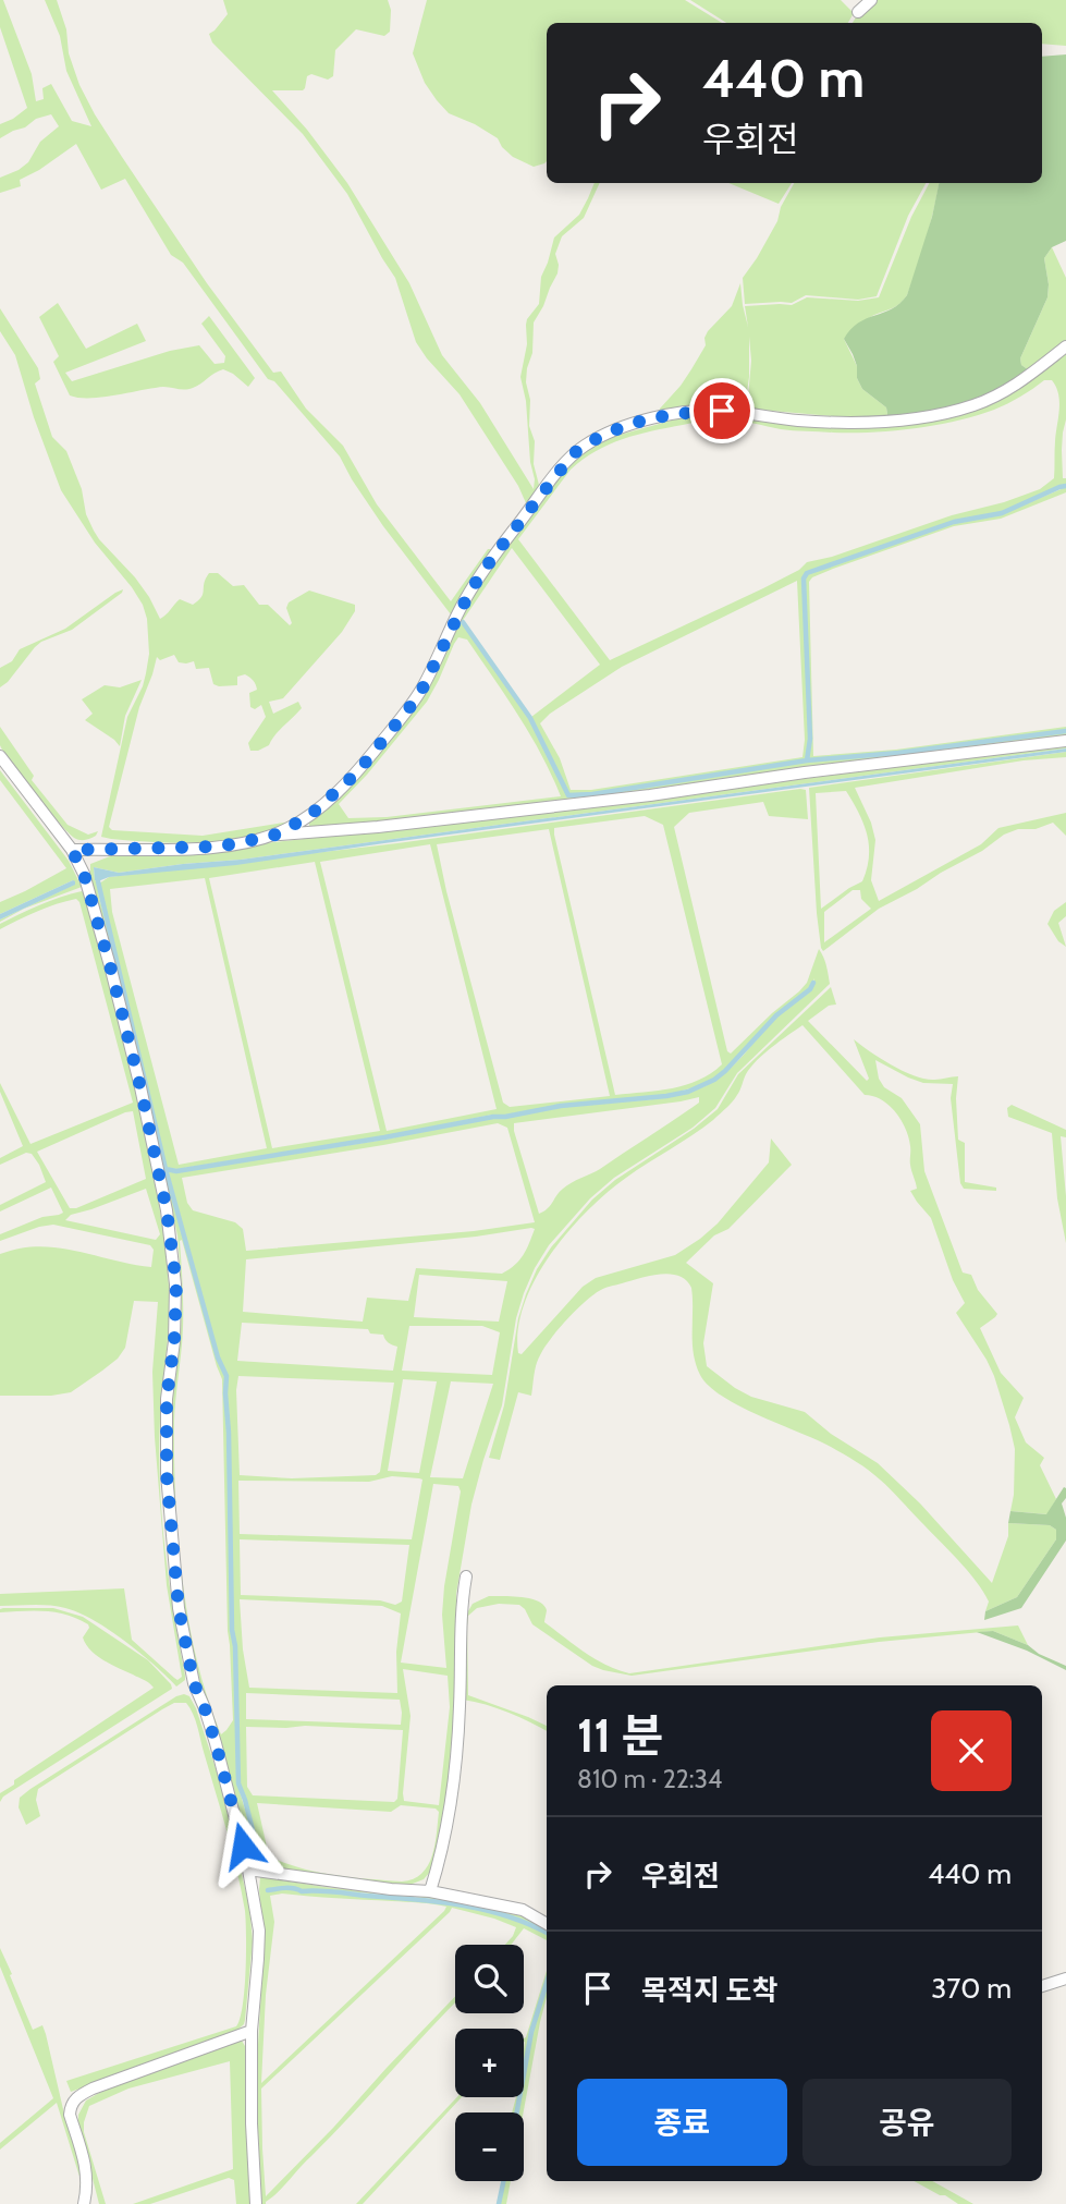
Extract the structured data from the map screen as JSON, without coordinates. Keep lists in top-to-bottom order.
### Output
{
  "page": {
    "turn": ["440 m", "우회전"],
    "heading": ["11 분", "810 m · 22:34"],
    "list": [
      {
        "name": "우회전",
        "value": "440 m"
      },
      {
        "name": "목적지 도착",
        "value": "370 m"
      }
    ],
    "map_buttons": ["+", "−"],
    "buttons": ["종료", "공유"]
  }
}
